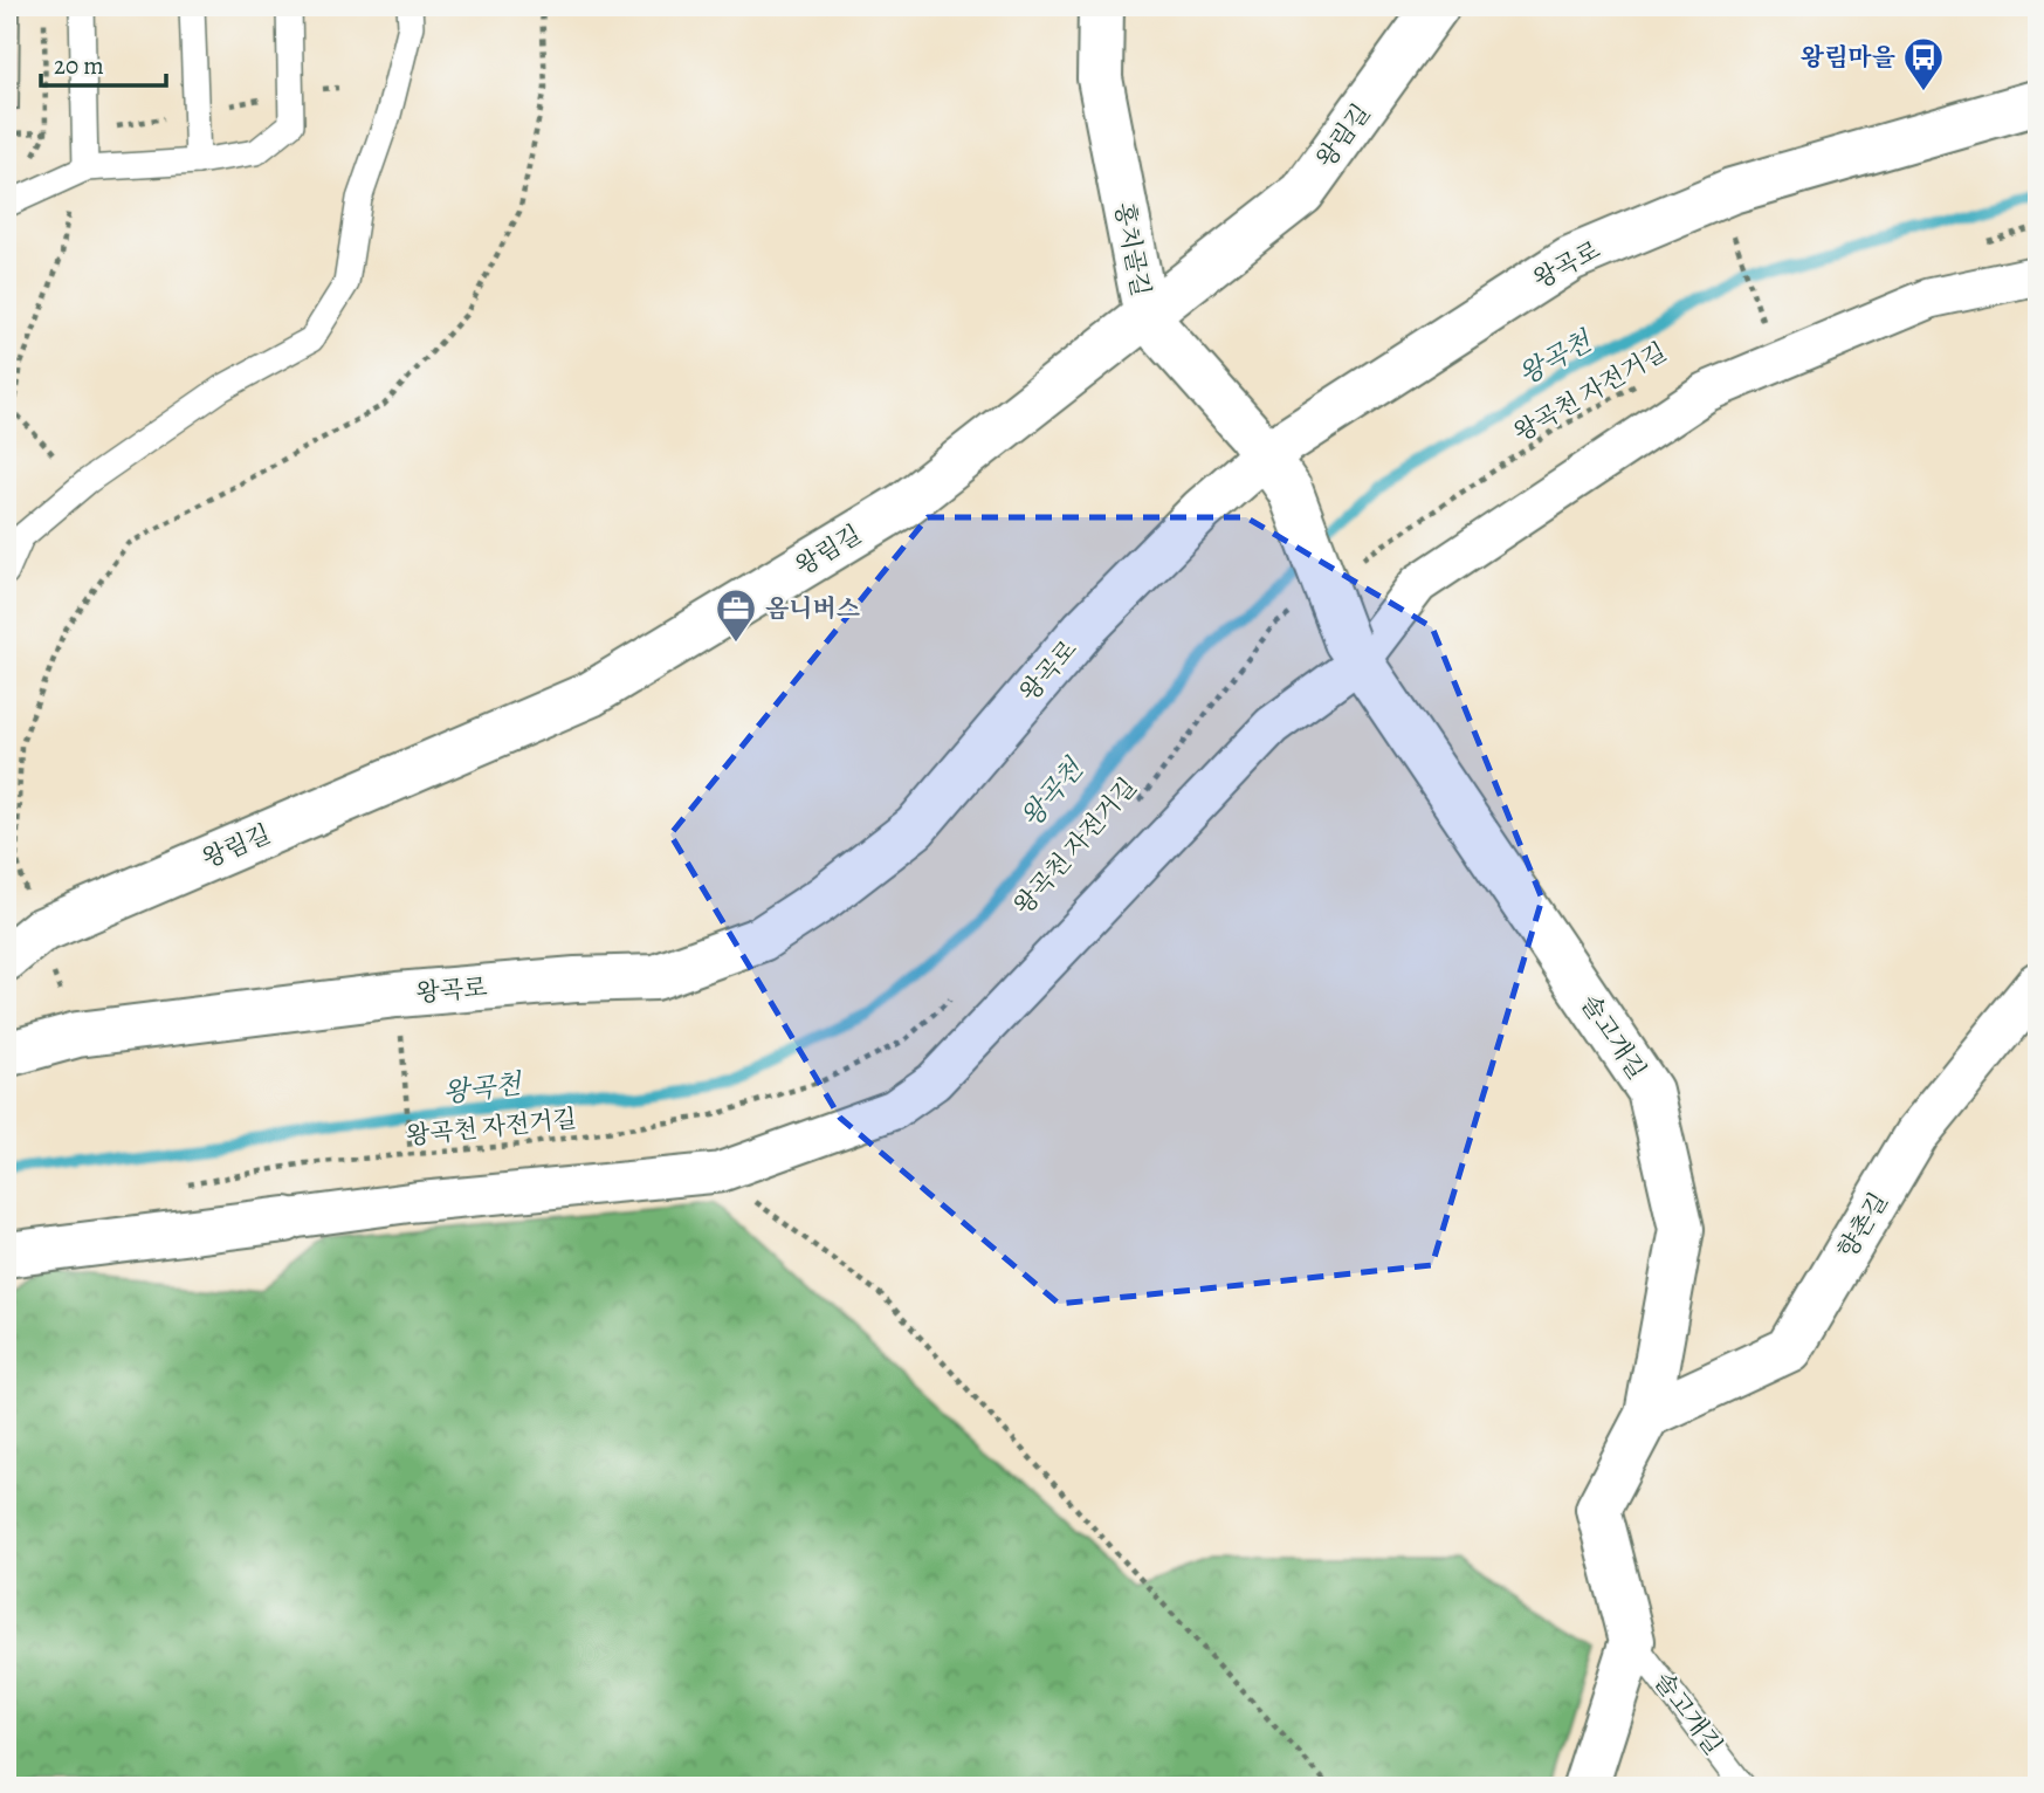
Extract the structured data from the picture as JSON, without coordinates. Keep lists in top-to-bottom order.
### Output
{
  "streets": {
    "street": [
      "왕림길",
      "홍치골길",
      "왕곡로",
      "솔고개길",
      "향촌길"
    ],
    "path": ["왕곡천 자전거길"]
  },
  "crossings": [
    ["왕림길", "홍치골길"],
    ["홍치골길", "왕곡로"],
    ["홍치골길", "솔고개길"],
    ["솔고개길", "향촌길"]
  ],
  "water": ["왕곡천"],
  "places": {
    "bus stop": ["왕림마을"],
    "office": ["옴니버스"]
  },
  "scale_bar": "20 m"
}
